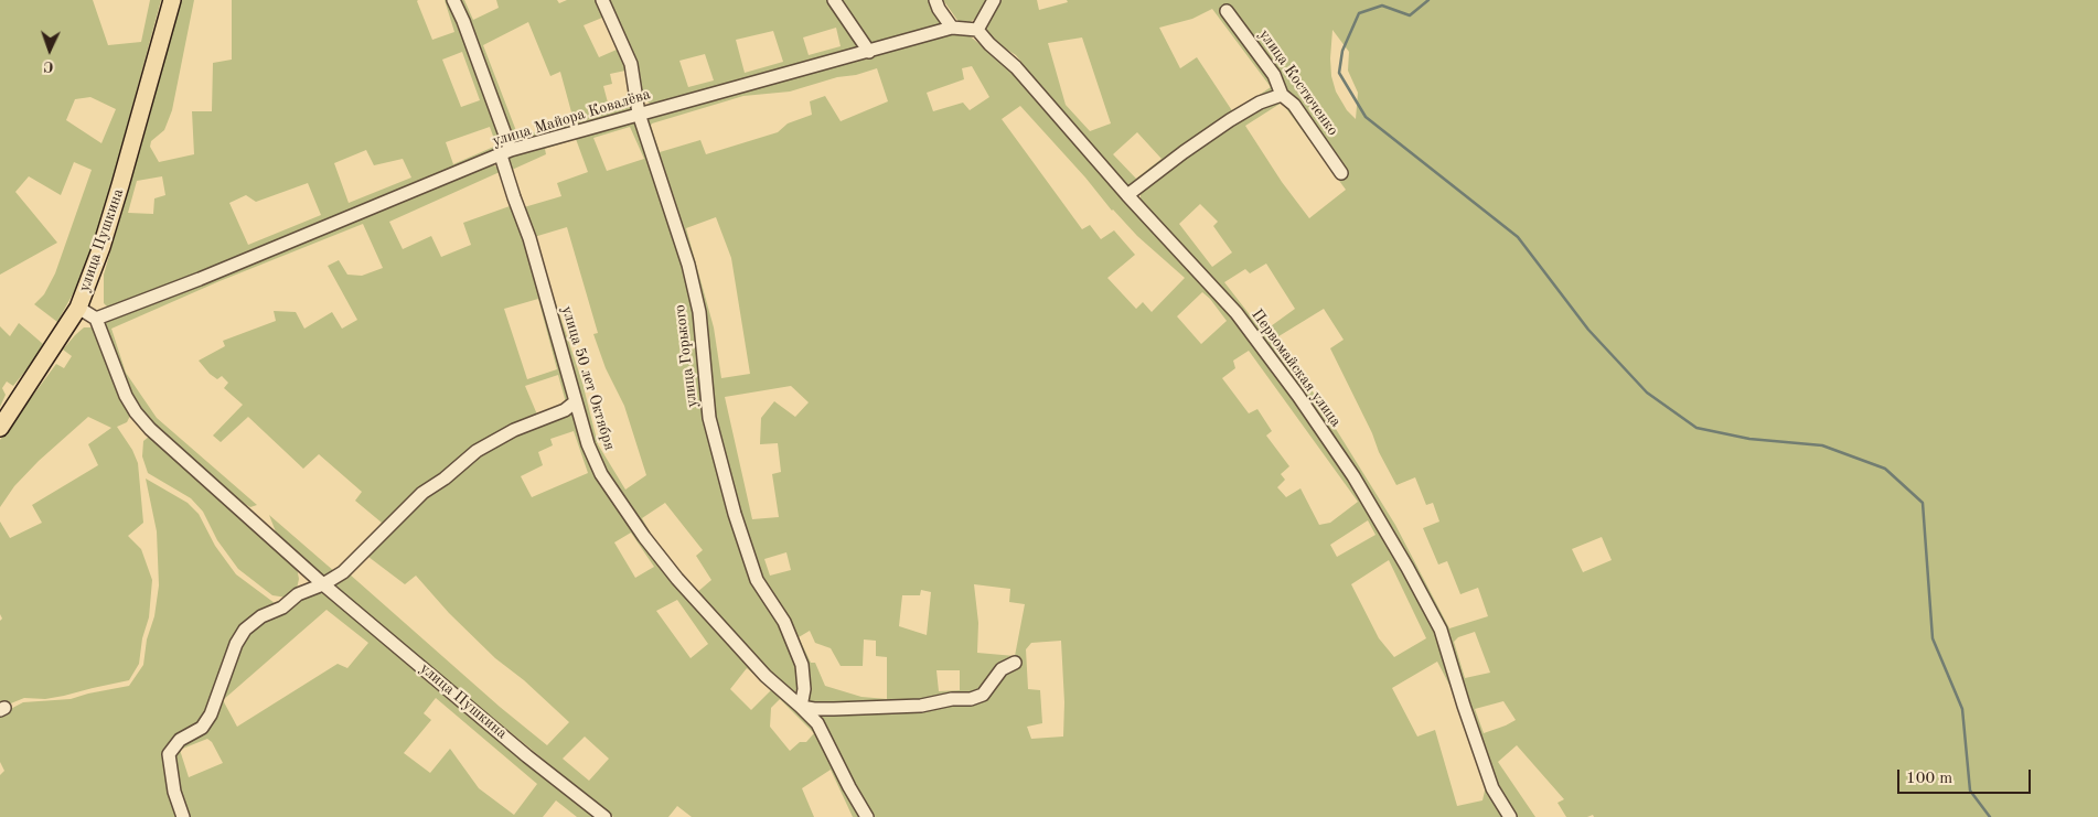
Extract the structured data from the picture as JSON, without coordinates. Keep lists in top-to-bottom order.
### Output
{
  "streets": {
    "main road": ["улица Пушкина"],
    "street": [
      "улица Костюченко",
      "улица Майора Ковалёва",
      "улица Горького",
      "Первомайская улица",
      "улица 50 лет Октября"
    ]
  },
  "crossings": [
    ["улица Майора Ковалёва", "улица Пушкина"],
    ["улица Майора Ковалёва", "улица Горького"],
    ["улица Майора Ковалёва", "Первомайская улица"],
    ["улица Майора Ковалёва", "улица 50 лет Октября"],
    ["улица Горького", "улица 50 лет Октября"]
  ],
  "scale_bar": "100 m",
  "north": "bottom"
}
